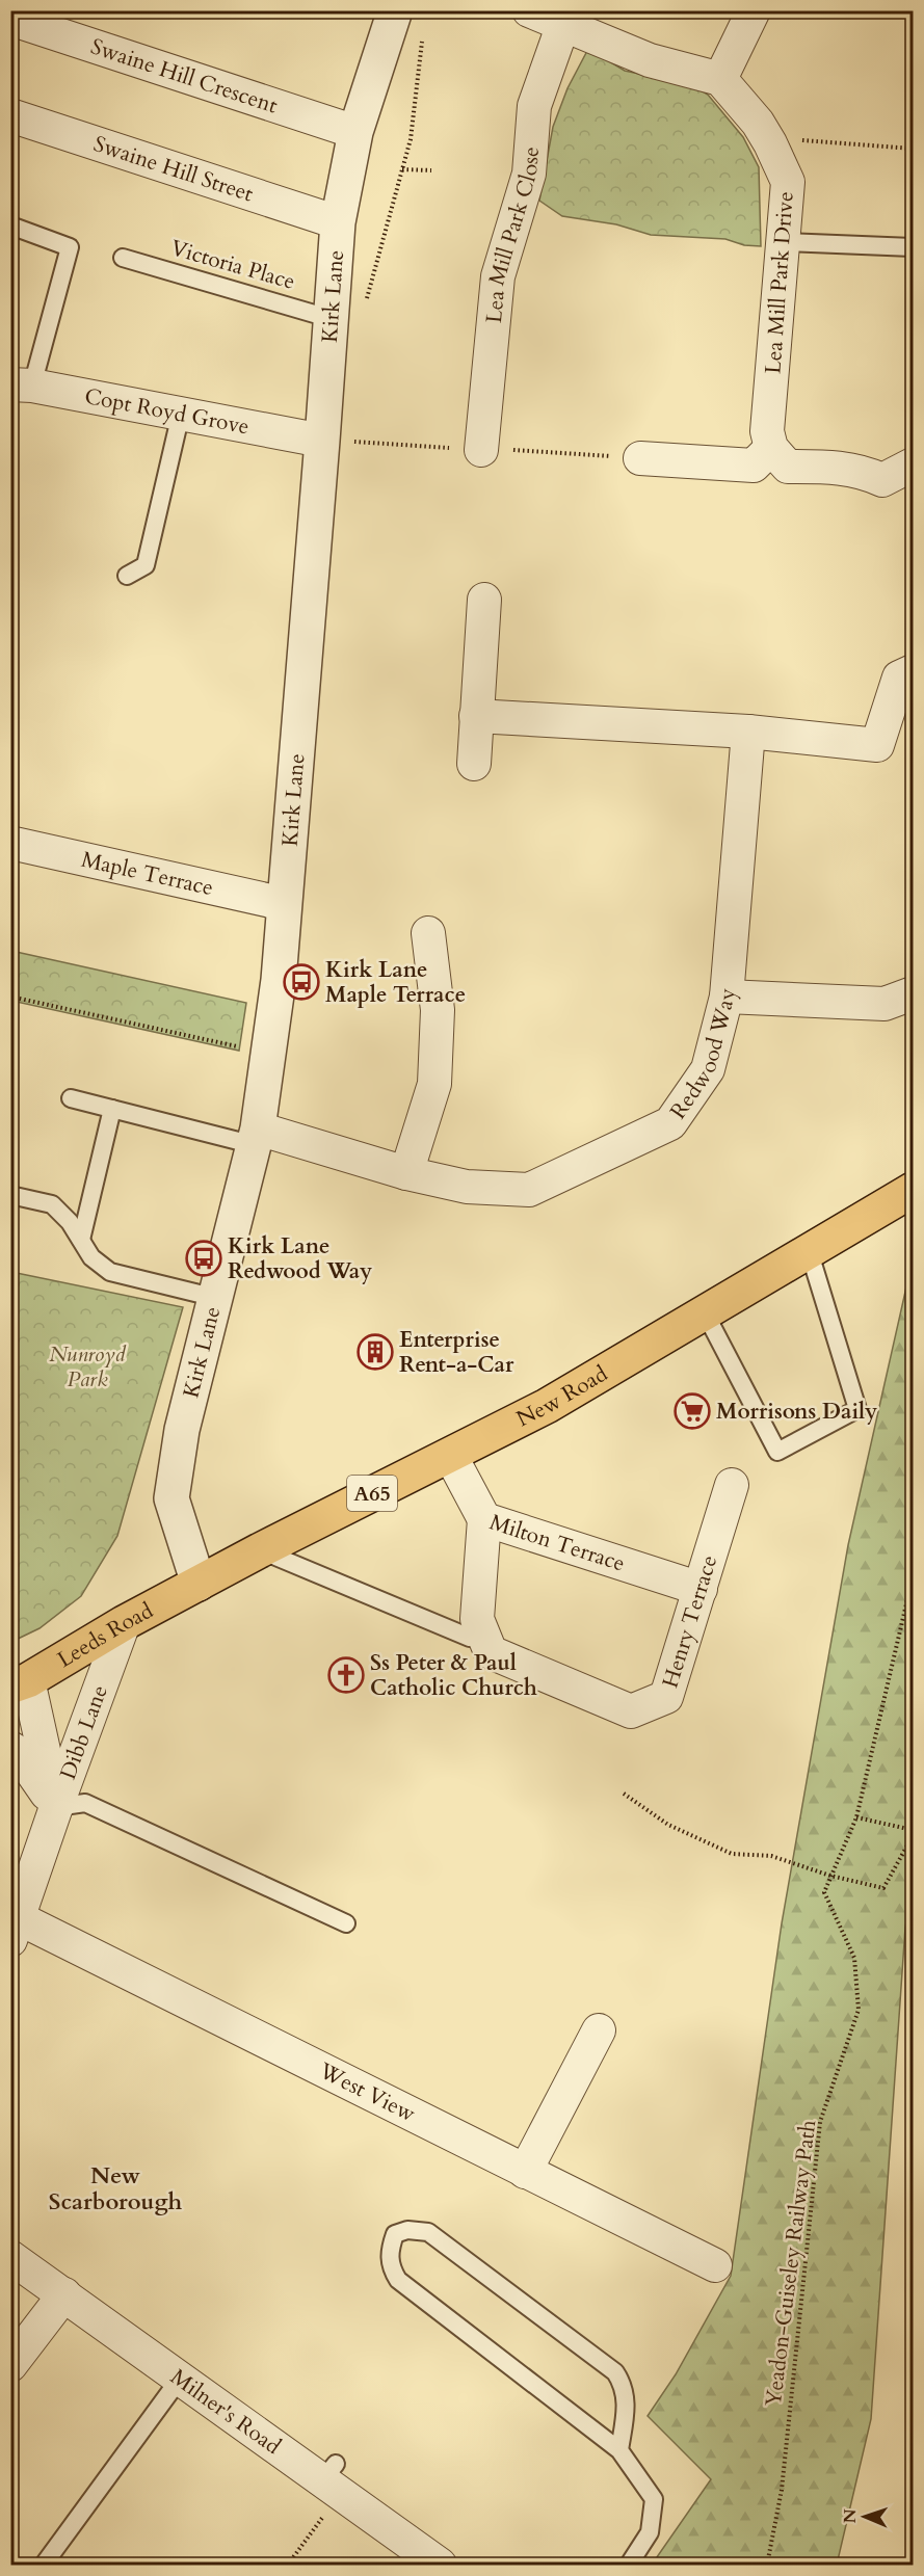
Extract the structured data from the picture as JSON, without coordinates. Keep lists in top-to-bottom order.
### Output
{
  "streets": {
    "main road": ["New Road", "A65", "Leeds Road"],
    "street": [
      "Swaine Hill Crescent",
      "Swaine Hill Street",
      "Lea Mill Park Close",
      "Lea Mill Park Drive",
      "Kirk Lane",
      "Copt Royd Grove",
      "Maple Terrace",
      "Redwood Way",
      "Milton Terrace",
      "Henry Terrace",
      "Dibb Lane",
      "West View",
      "Milner's Road"
    ],
    "lane": ["Victoria Place"],
    "path": ["Yeadon-Guiseley Railway Path"]
  },
  "crossings": [
    ["Swaine Hill Crescent", "Kirk Lane"],
    ["Swaine Hill Street", "Kirk Lane"],
    ["Victoria Place", "Kirk Lane"],
    ["Kirk Lane", "Copt Royd Grove"],
    ["Kirk Lane", "Maple Terrace"],
    ["Kirk Lane", "Redwood Way"],
    ["Kirk Lane", "New Road"],
    ["Kirk Lane", "Leeds Road"],
    ["New Road", "Milton Terrace"],
    ["New Road", "Leeds Road"],
    ["Milton Terrace", "Henry Terrace"],
    ["Leeds Road", "Dibb Lane"],
    ["Dibb Lane", "West View"]
  ],
  "districts": ["New Scarborough"],
  "parks": ["Nunroyd Park"],
  "places": {
    "bus stop": ["Kirk Lane Maple Terrace", "Kirk Lane Redwood Way"],
    "building": ["Enterprise Rent-a-Car"],
    "supermarket": ["Morrisons Daily"],
    "church": ["Ss Peter & Paul Catholic Church"]
  },
  "north": "left"
}
